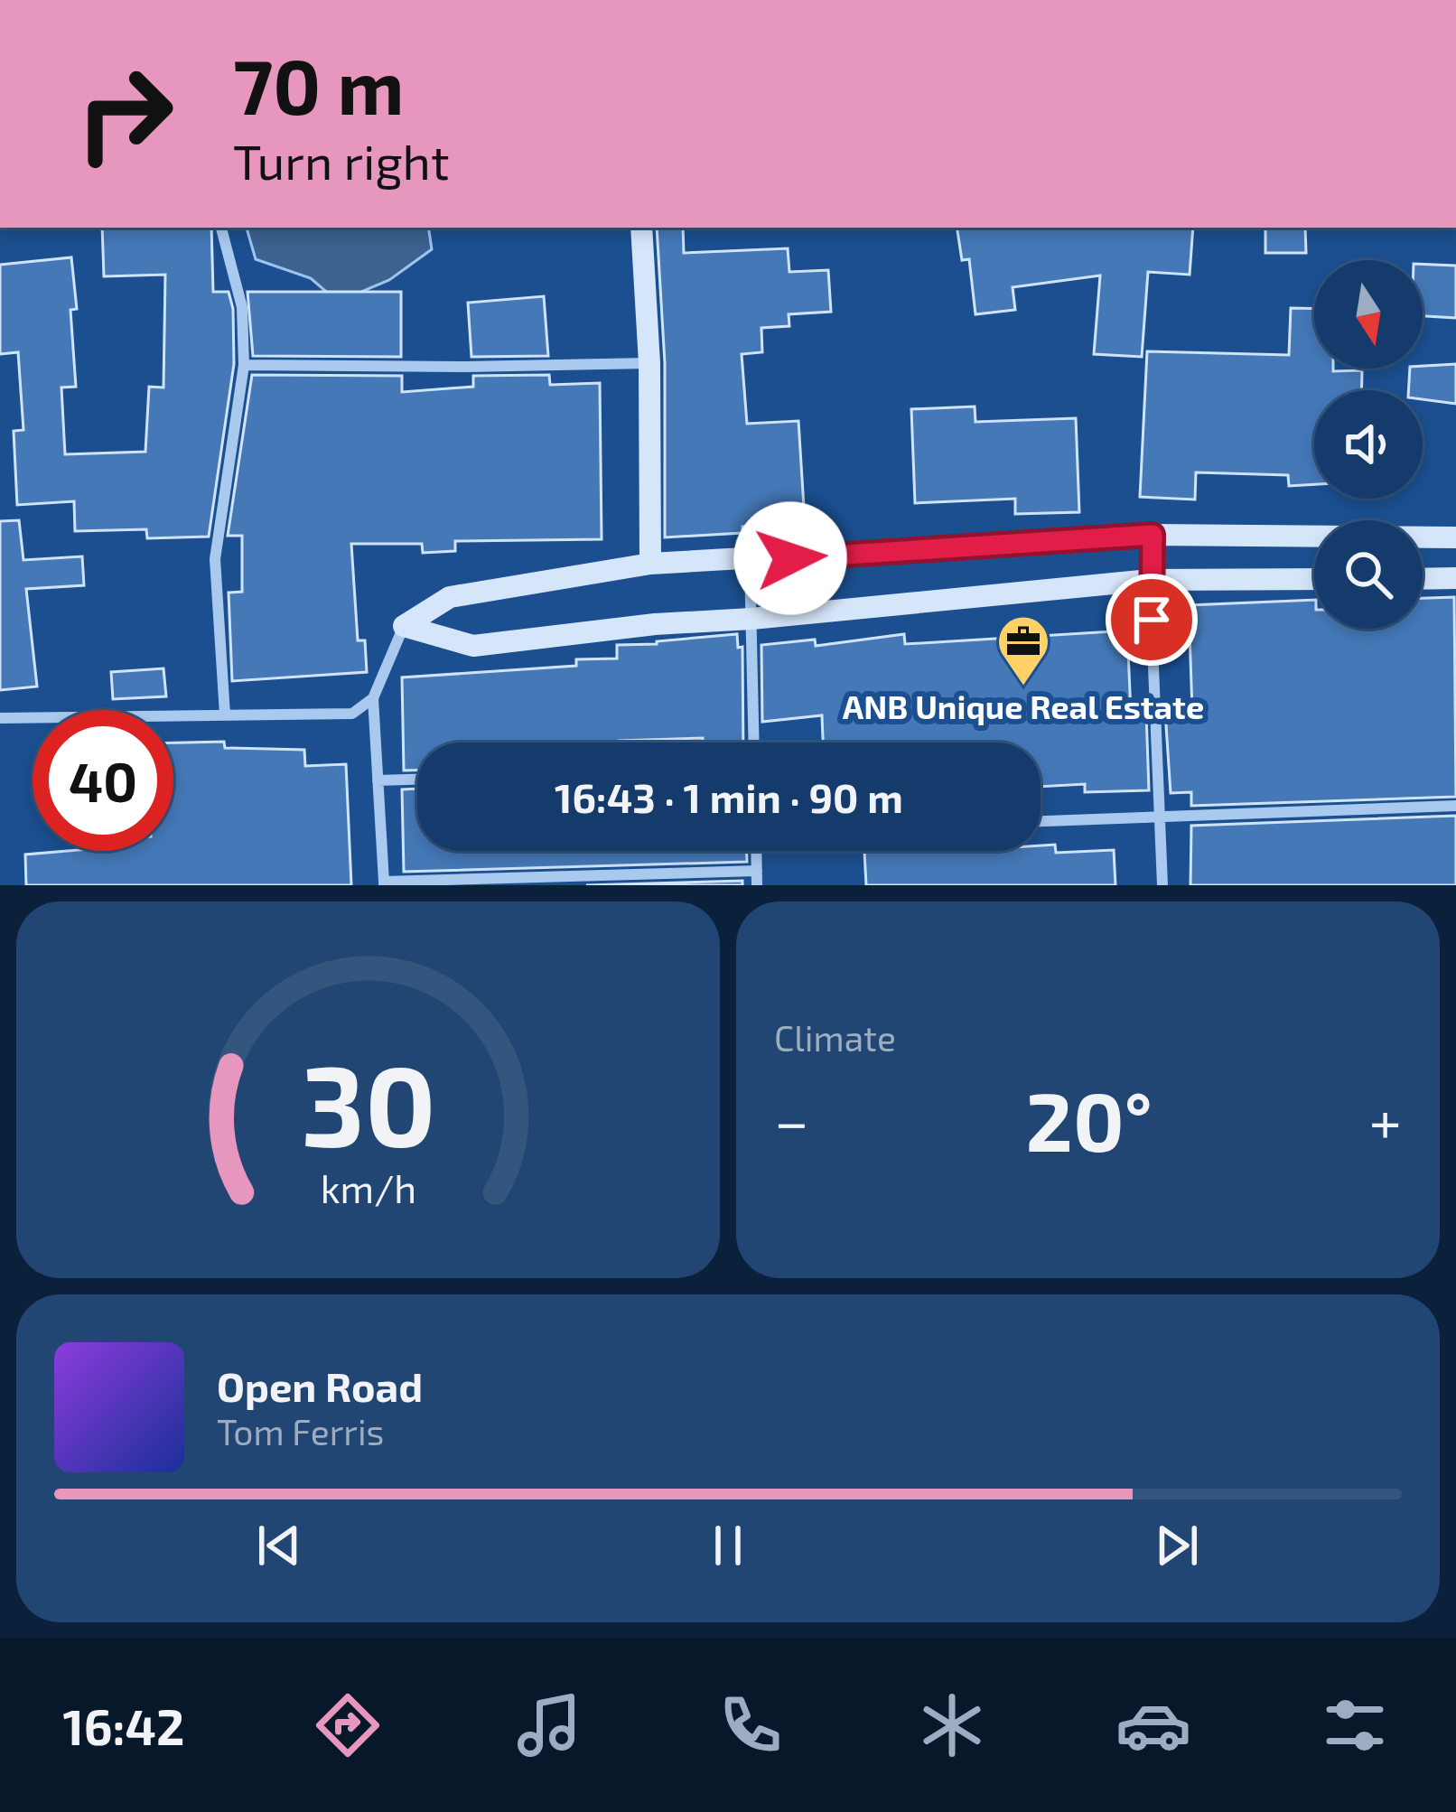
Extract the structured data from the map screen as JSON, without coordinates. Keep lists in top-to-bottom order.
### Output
{
  "places": {
    "office": ["ANB Unique Real Estate"]
  },
  "north": "bottom",
  "page": {
    "turn": ["70 m", "Turn right"],
    "limit": "40",
    "trip": "16:43 · 1 min · 90 m",
    "tile": "Climate",
    "heat": ["−", "20°", "+"],
    "song": ["Open Road", "Tom Ferris"],
    "tabs": "16:42",
    "gauge": ["30", "km/h"]
  }
}
